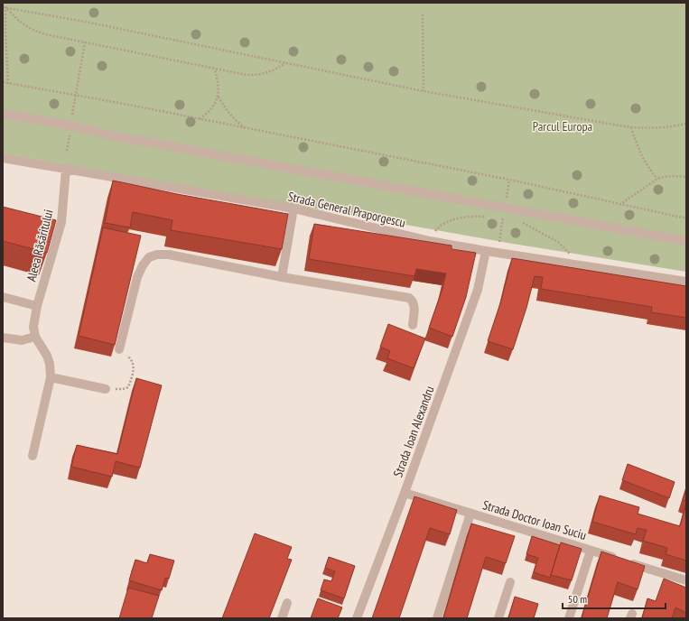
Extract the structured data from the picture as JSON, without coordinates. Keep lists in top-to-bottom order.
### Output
{
  "streets": {
    "street": [
      "Strada General Praporgescu",
      "Aleea Răsăritului",
      "Strada Ioan Alexandru",
      "Strada Doctor Ioan Suciu"
    ]
  },
  "crossings": [
    ["Strada General Praporgescu", "Aleea Răsăritului"],
    ["Strada General Praporgescu", "Strada Ioan Alexandru"],
    ["Strada Ioan Alexandru", "Strada Doctor Ioan Suciu"]
  ],
  "parks": ["Parcul Europa"],
  "scale_bar": "50 m"
}
